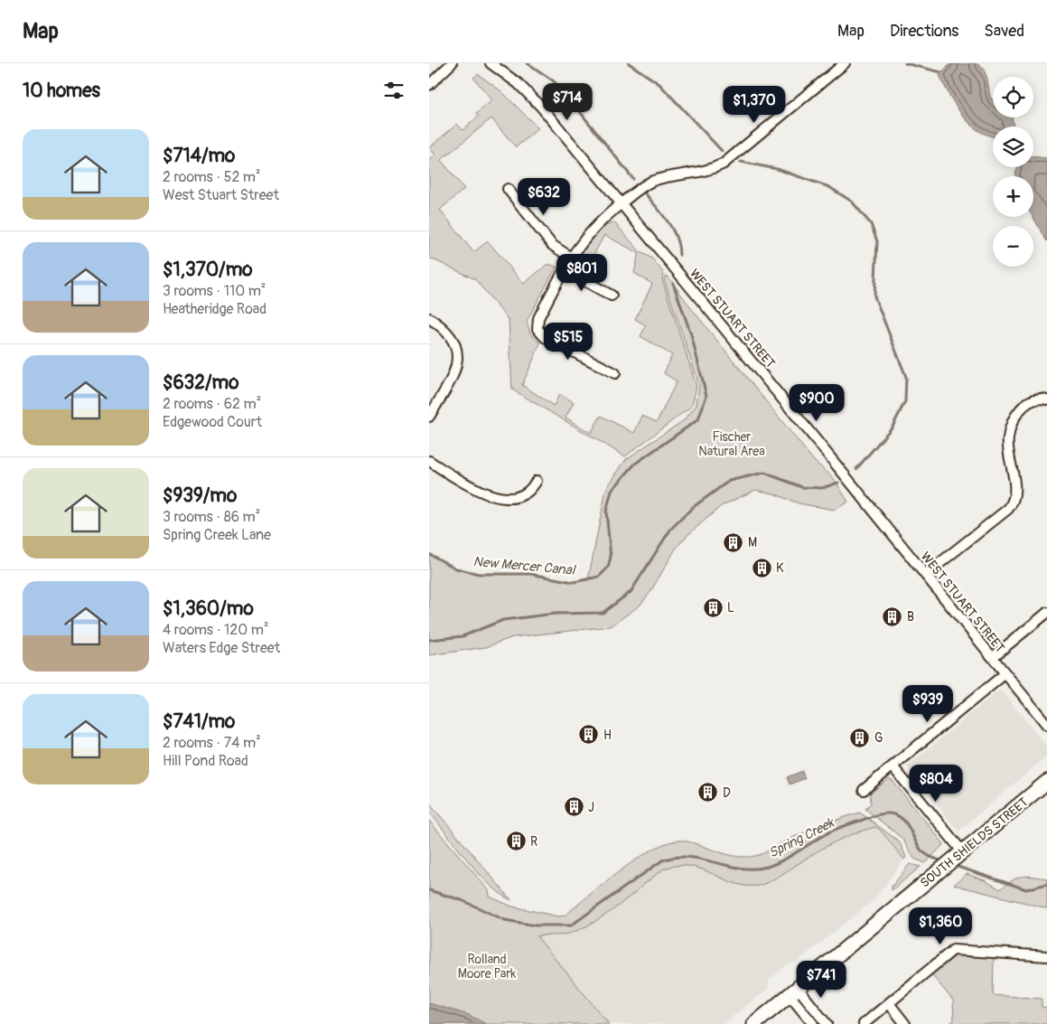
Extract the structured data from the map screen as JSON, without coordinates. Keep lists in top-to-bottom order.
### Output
{
  "streets": {
    "main road": ["SOUTH SHIELDS STREET"],
    "street": ["WEST STUART STREET"]
  },
  "water": ["New Mercer Canal", "Spring Creek"],
  "parks": ["Fischer Natural Area", "Rolland Moore Park"],
  "places": {
    "building": [
      "M",
      "K",
      "L",
      "B",
      "H",
      "G",
      "D",
      "J",
      "R"
    ]
  },
  "page": {
    "header": "Map",
    "nav": ["Map", "Directions", "Saved"],
    "heading": "10 homes",
    "map_buttons": ["+", "−"],
    "price": [
      "$714",
      "$1,370",
      "$632",
      "$801",
      "$515",
      "$900",
      "$939",
      "$804",
      "$1,360",
      "$741"
    ],
    "list": [
      {
        "name": "$714/mo",
        "note": "2 rooms · 52 m² · West Stuart Street"
      },
      {
        "name": "$1,370/mo",
        "note": "3 rooms · 110 m² · Heatheridge Road"
      },
      {
        "name": "$632/mo",
        "note": "2 rooms · 62 m² · Edgewood Court"
      },
      {
        "name": "$939/mo",
        "note": "3 rooms · 86 m² · Spring Creek Lane"
      },
      {
        "name": "$1,360/mo",
        "note": "4 rooms · 120 m² · Waters Edge Street"
      },
      {
        "name": "$741/mo",
        "note": "2 rooms · 74 m² · Hill Pond Road"
      }
    ]
  }
}
